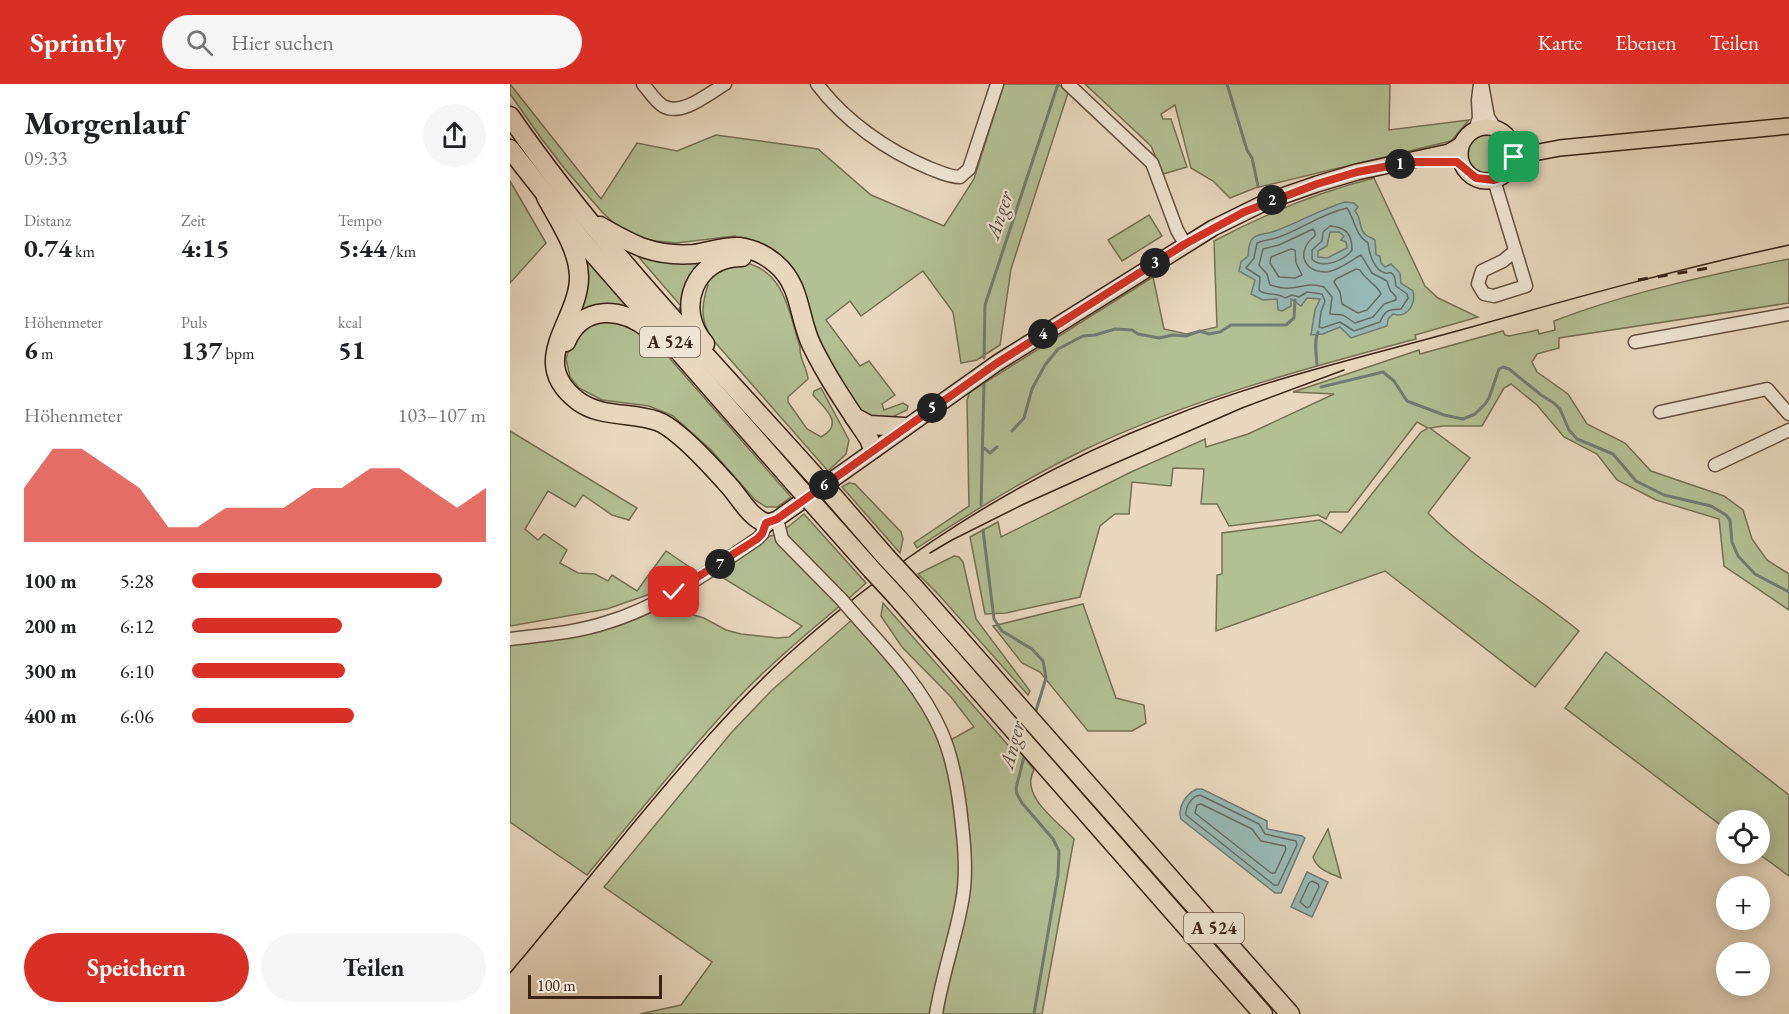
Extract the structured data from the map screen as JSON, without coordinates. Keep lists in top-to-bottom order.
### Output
{
  "streets": {
    "highway": ["A 524"]
  },
  "water": ["Anger"],
  "scale_bar": "100 m",
  "page": {
    "header": "Sprintly",
    "search": "Hier suchen",
    "nav": ["Karte", "Ebenen", "Teilen"],
    "heading": ["Morgenlauf", "09:33"],
    "pins": [
      "1",
      "2",
      "3",
      "4",
      "5",
      "6",
      "7"
    ],
    "stats": [
      ["Distanz", "0.74 km"],
      ["Zeit", "4:15"],
      ["Tempo", "5:44 /km"],
      ["Höhenmeter", "6 m"],
      ["Puls", "137 bpm"],
      ["kcal", "51"]
    ],
    "chart": ["Höhenmeter", "103–107 m"],
    "list": [
      {
        "name": "100 m",
        "note": "5:28"
      },
      {
        "name": "200 m",
        "note": "6:12"
      },
      {
        "name": "300 m",
        "note": "6:10"
      },
      {
        "name": "400 m",
        "note": "6:06"
      }
    ],
    "map_buttons": ["+", "−"],
    "buttons": ["Speichern", "Teilen"],
    "scale": "100 m"
  }
}
